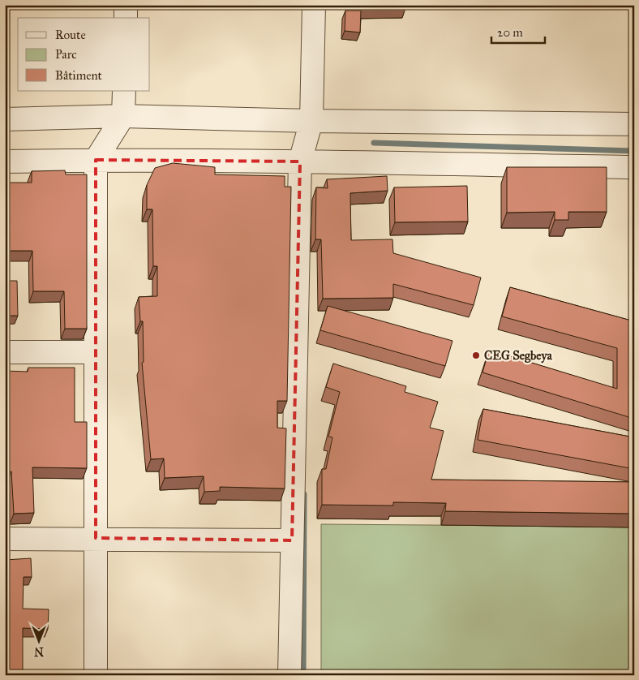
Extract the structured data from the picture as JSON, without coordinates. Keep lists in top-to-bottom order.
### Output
{
  "places": ["CEG Segbeya"],
  "legend": ["Route", "Parc", "Bâtiment"],
  "scale_bar": "20 m",
  "north": "bottom"
}
